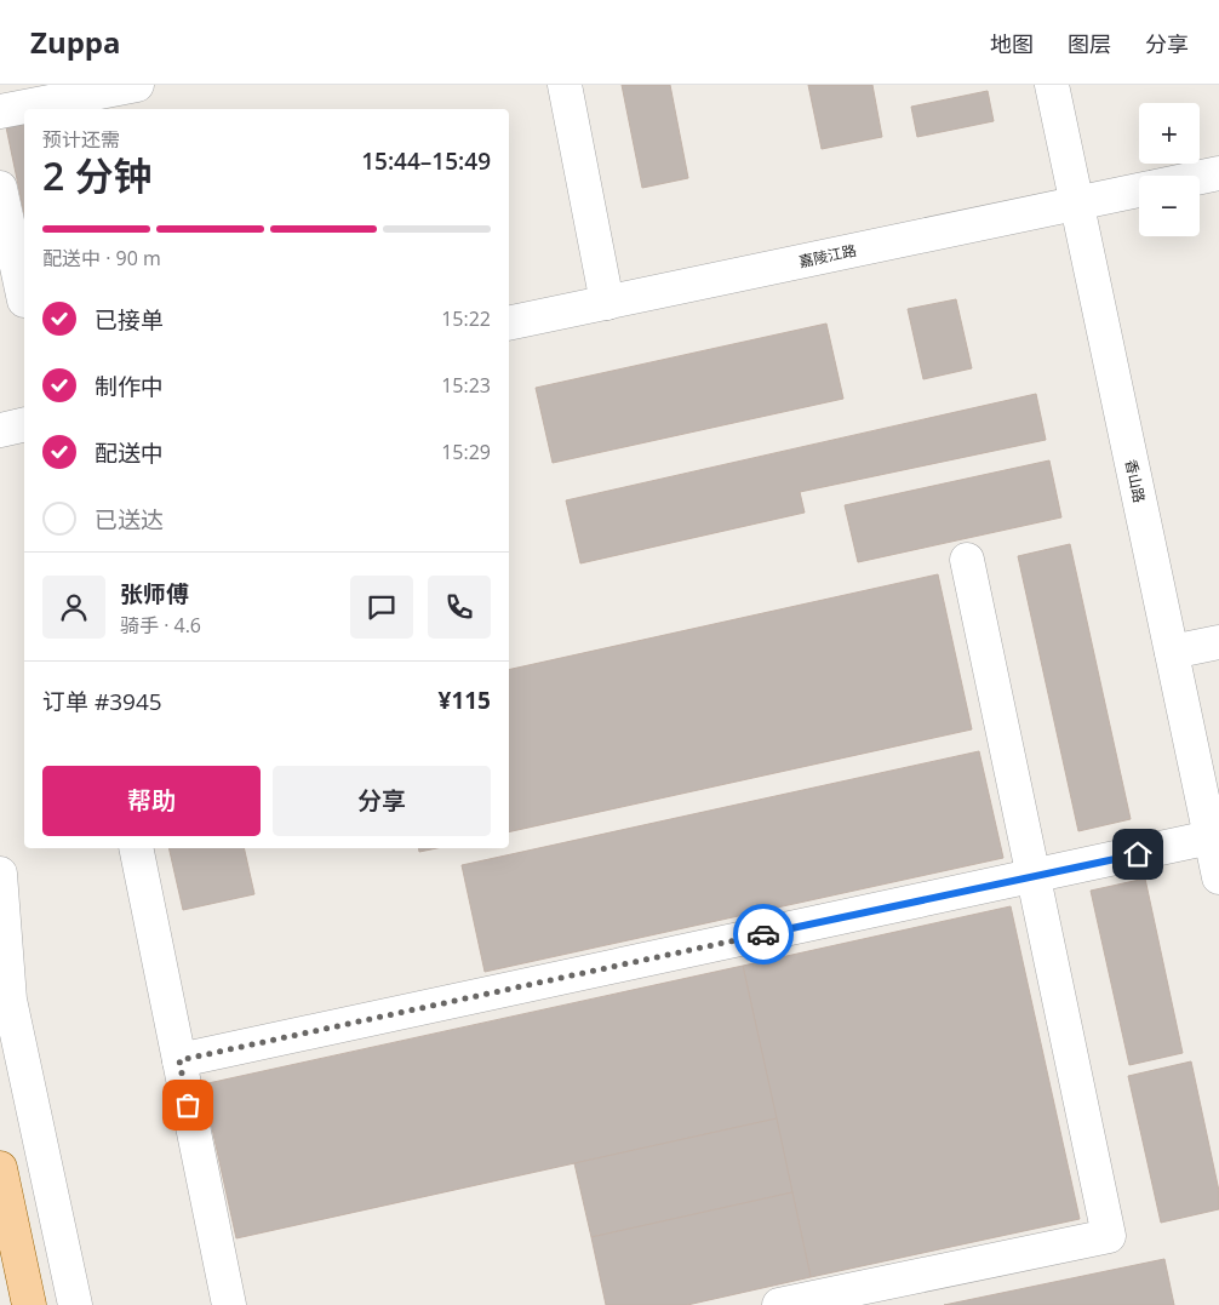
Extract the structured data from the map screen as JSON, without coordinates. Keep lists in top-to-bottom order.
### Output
{
  "streets": {
    "street": ["嘉陵江路", "香山路"]
  },
  "crossings": [
    ["嘉陵江路", "香山路"]
  ],
  "page": {
    "header": "Zuppa",
    "nav": ["地图", "图层", "分享"],
    "map_buttons": ["+", "−"],
    "heading": ["2 分钟", "预计还需", "15:44–15:49"],
    "panel": [
      "张师傅",
      "骑手 · 4.6",
      "订单 #3945",
      "¥115"
    ],
    "bar": "配送中 · 90 m",
    "list": [
      ["已接单", "15:22"],
      ["制作中", "15:23"],
      ["配送中", "15:29"],
      "已送达"
    ],
    "buttons": ["帮助", "分享"]
  }
}
